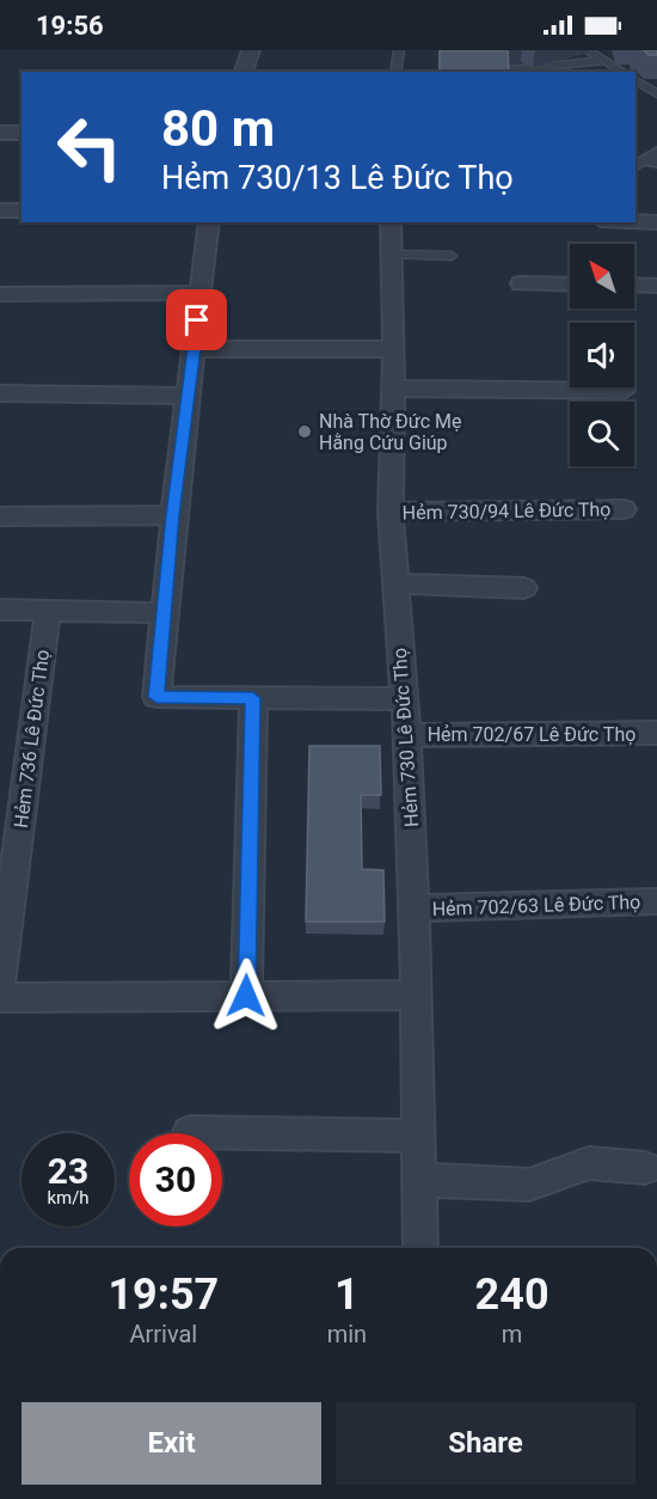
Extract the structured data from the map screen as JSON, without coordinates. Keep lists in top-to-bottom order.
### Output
{
  "streets": {
    "street": [
      "Hẻm 730/94 Lê Đức Thọ",
      "Hẻm 702/67 Lê Đức Thọ",
      "Hẻm 730 Lê Đức Thọ",
      "Hẻm 736 Lê Đức Thọ",
      "Hẻm 702/63 Lê Đức Thọ"
    ]
  },
  "crossings": [
    ["Hẻm 730/94 Lê Đức Thọ", "Hẻm 730 Lê Đức Thọ"],
    ["Hẻm 702/67 Lê Đức Thọ", "Hẻm 730 Lê Đức Thọ"],
    ["Hẻm 730 Lê Đức Thọ", "Hẻm 702/63 Lê Đức Thọ"]
  ],
  "places": ["Nhà Thờ Đức Mẹ Hằng Cứu Giúp"],
  "north": "top left",
  "page": {
    "status": "19:56",
    "turn": ["80 m", "Hẻm 730/13 Lê Đức Thọ"],
    "speed": "23 km/h",
    "limit": "30",
    "eta": [
      "19:57",
      "Arrival",
      "1",
      "min",
      "240",
      "m"
    ],
    "buttons": ["Exit", "Share"]
  }
}
